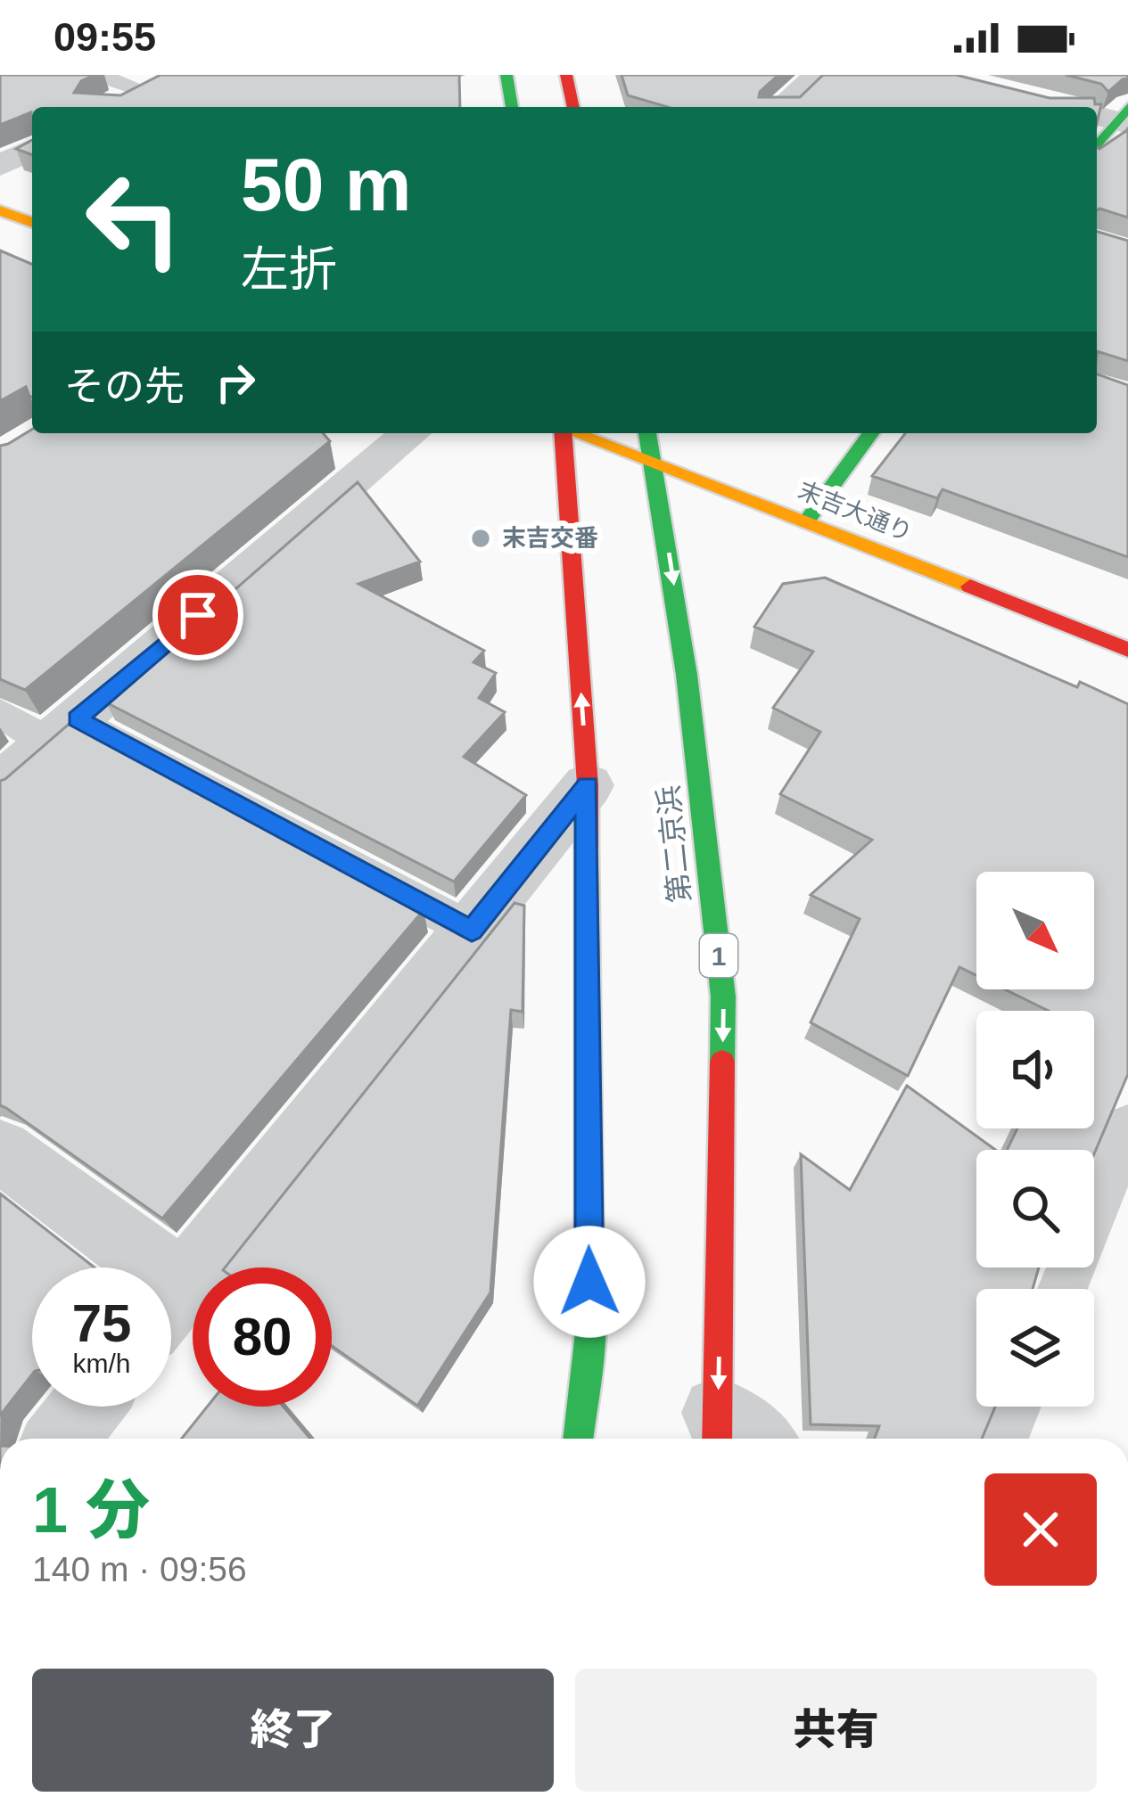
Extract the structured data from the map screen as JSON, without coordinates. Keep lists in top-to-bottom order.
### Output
{
  "streets": {
    "main road": ["末吉大通り", "第二京浜", "1"]
  },
  "crossings": [
    ["末吉大通り", "第二京浜"]
  ],
  "places": ["末吉交番"],
  "north": "bottom right",
  "page": {
    "status": "09:55",
    "turn": ["50 m", "左折"],
    "then": "その先",
    "speed": "75 km/h",
    "limit": "80",
    "heading": ["1 分", "140 m · 09:56"],
    "buttons": ["終了", "共有"]
  }
}
